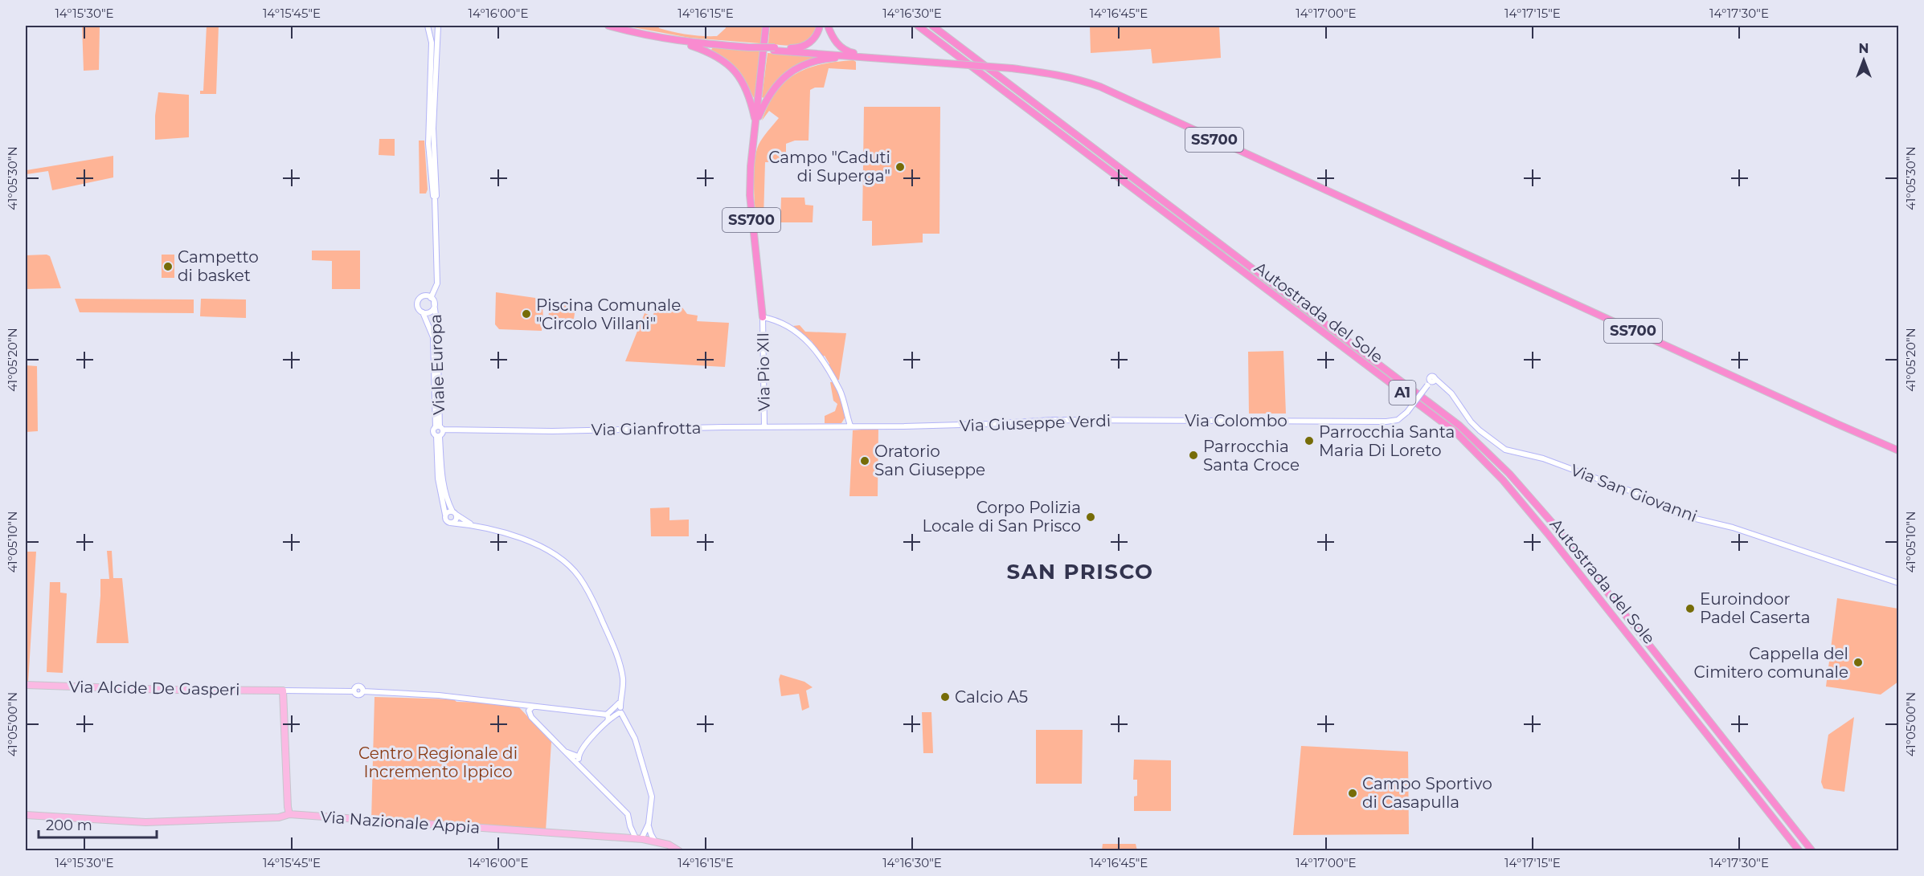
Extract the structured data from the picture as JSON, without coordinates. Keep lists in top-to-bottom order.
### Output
{
  "streets": {
    "highway": ["SS700", "Autostrada del Sole", "A1"],
    "main road": ["Via Alcide De Gasperi", "Via Nazionale Appia"],
    "street": [
      "Viale Europa",
      "Via Pio XII",
      "Via Colombo",
      "Via Giuseppe Verdi",
      "Via Gianfrotta",
      "Via San Giovanni"
    ]
  },
  "crossings": [
    ["SS700", "Via Pio XII"],
    ["Viale Europa", "Via Gianfrotta"],
    ["Via Pio XII", "Via Gianfrotta"],
    ["Via Colombo", "Via Giuseppe Verdi"],
    ["Via Colombo", "Via San Giovanni"],
    ["Via Giuseppe Verdi", "Via Gianfrotta"]
  ],
  "districts": ["SAN PRISCO"],
  "parks": ["Centro Regionale di Incremento Ippico"],
  "places": [
    "Campo \"Caduti di Superga\"",
    "Campetto di basket",
    "Piscina Comunale \"Circolo Villani\"",
    "Parrocchia Santa Maria Di Loreto",
    "Parrocchia Santa Croce",
    "Oratorio San Giuseppe",
    "Corpo Polizia Locale di San Prisco",
    "Euroindoor Padel Caserta",
    "Cappella del Cimitero comunale",
    "Calcio A5",
    "Campo Sportivo di Casapulla"
  ],
  "scale_bar": "200 m",
  "north": "top",
  "coordinates": [
    "14°15'30\"E",
    "14°15'45\"E",
    "14°16'00\"E",
    "14°16'15\"E",
    "14°16'30\"E",
    "14°16'45\"E",
    "14°17'00\"E",
    "14°17'15\"E",
    "14°17'30\"E",
    "41°05'30\"N",
    "41°05'20\"N",
    "41°05'10\"N",
    "41°05'00\"N"
  ]
}
